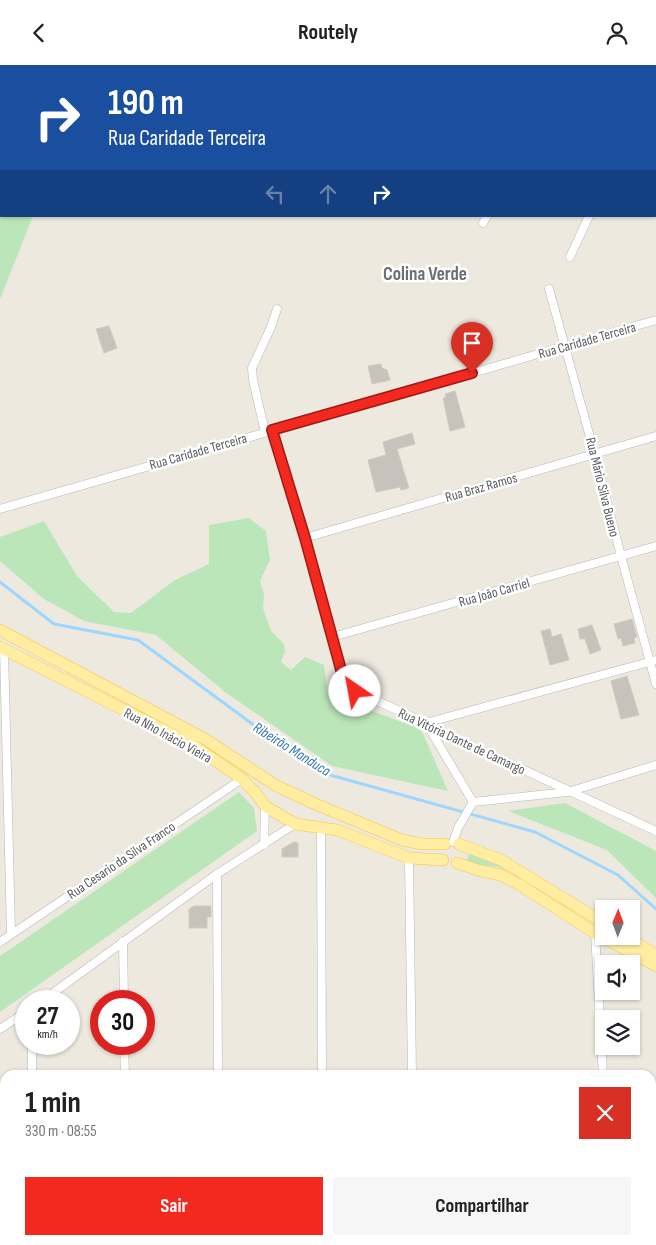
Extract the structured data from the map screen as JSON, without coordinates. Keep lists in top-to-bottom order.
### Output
{
  "streets": {
    "main road": ["Rua Nho Inácio Vieira"],
    "street": [
      "Rua Caridade Terceira",
      "Rua Braz Ramos",
      "Rua Mário Silva Bueno",
      "Rua João Carriel",
      "Rua Vitória Dante de Camargo",
      "Rua Cesario da Silva Franco"
    ]
  },
  "crossings": [
    ["Rua Caridade Terceira", "Rua Mário Silva Bueno"],
    ["Rua Caridade Terceira", "Rua Vitória Dante de Camargo"],
    ["Rua Braz Ramos", "Rua Mário Silva Bueno"],
    ["Rua Braz Ramos", "Rua Vitória Dante de Camargo"],
    ["Rua Mário Silva Bueno", "Rua João Carriel"],
    ["Rua João Carriel", "Rua Vitória Dante de Camargo"],
    ["Rua Nho Inácio Vieira", "Rua Cesario da Silva Franco"]
  ],
  "districts": ["Colina Verde"],
  "water": ["Ribeirão Manduca"],
  "north": "top",
  "page": {
    "header": "Routely",
    "turn": ["190 m", "Rua Caridade Terceira"],
    "speed": "27 km/h",
    "limit": "30",
    "heading": ["1 min", "330 m · 08:55"],
    "buttons": ["Sair", "Compartilhar"]
  }
}
